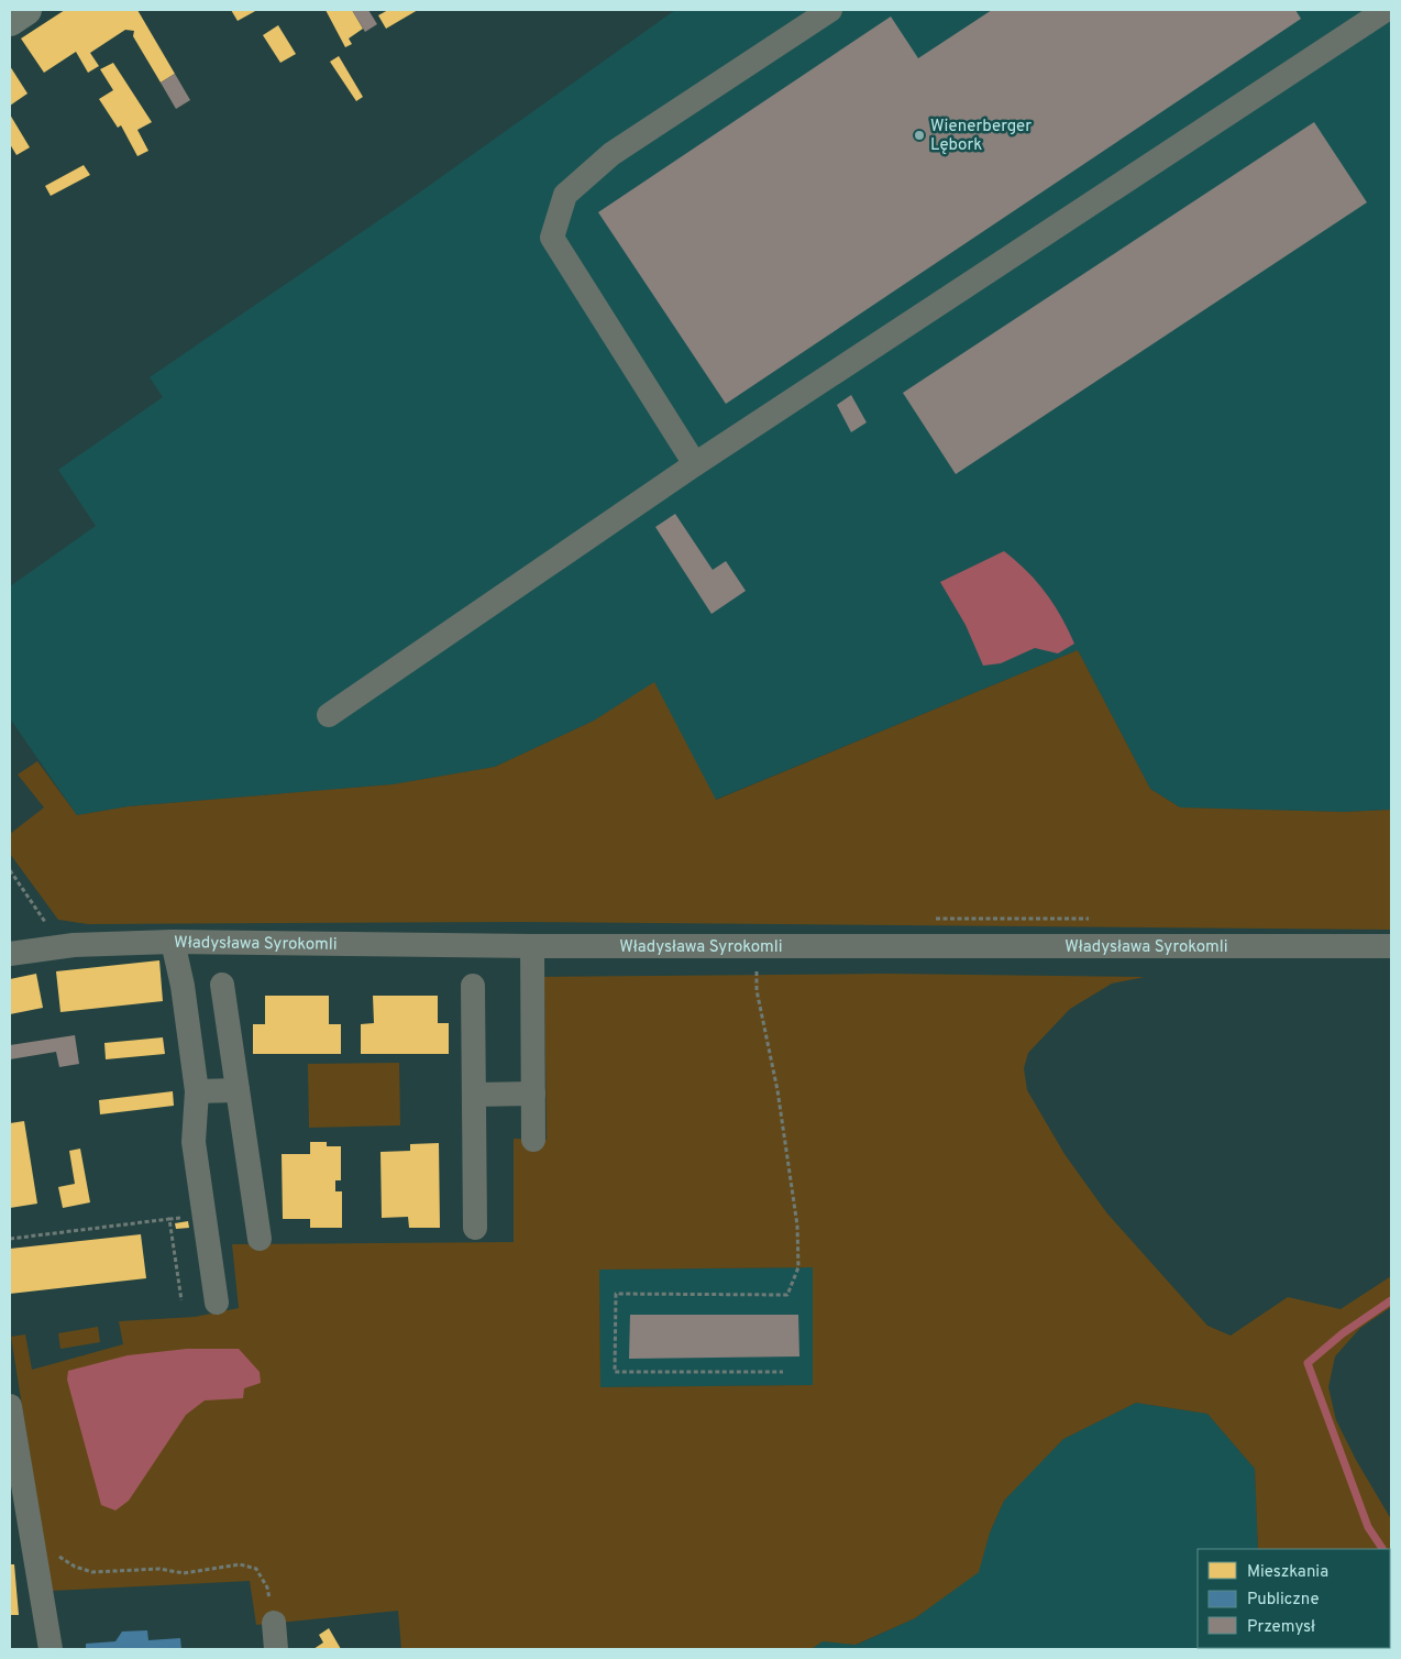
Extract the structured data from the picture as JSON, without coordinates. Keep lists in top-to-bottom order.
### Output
{
  "streets": {
    "street": ["Władysława Syrokomli"]
  },
  "places": ["Wienerberger Lębork"],
  "legend": ["Mieszkania", "Publiczne", "Przemysł"]
}
